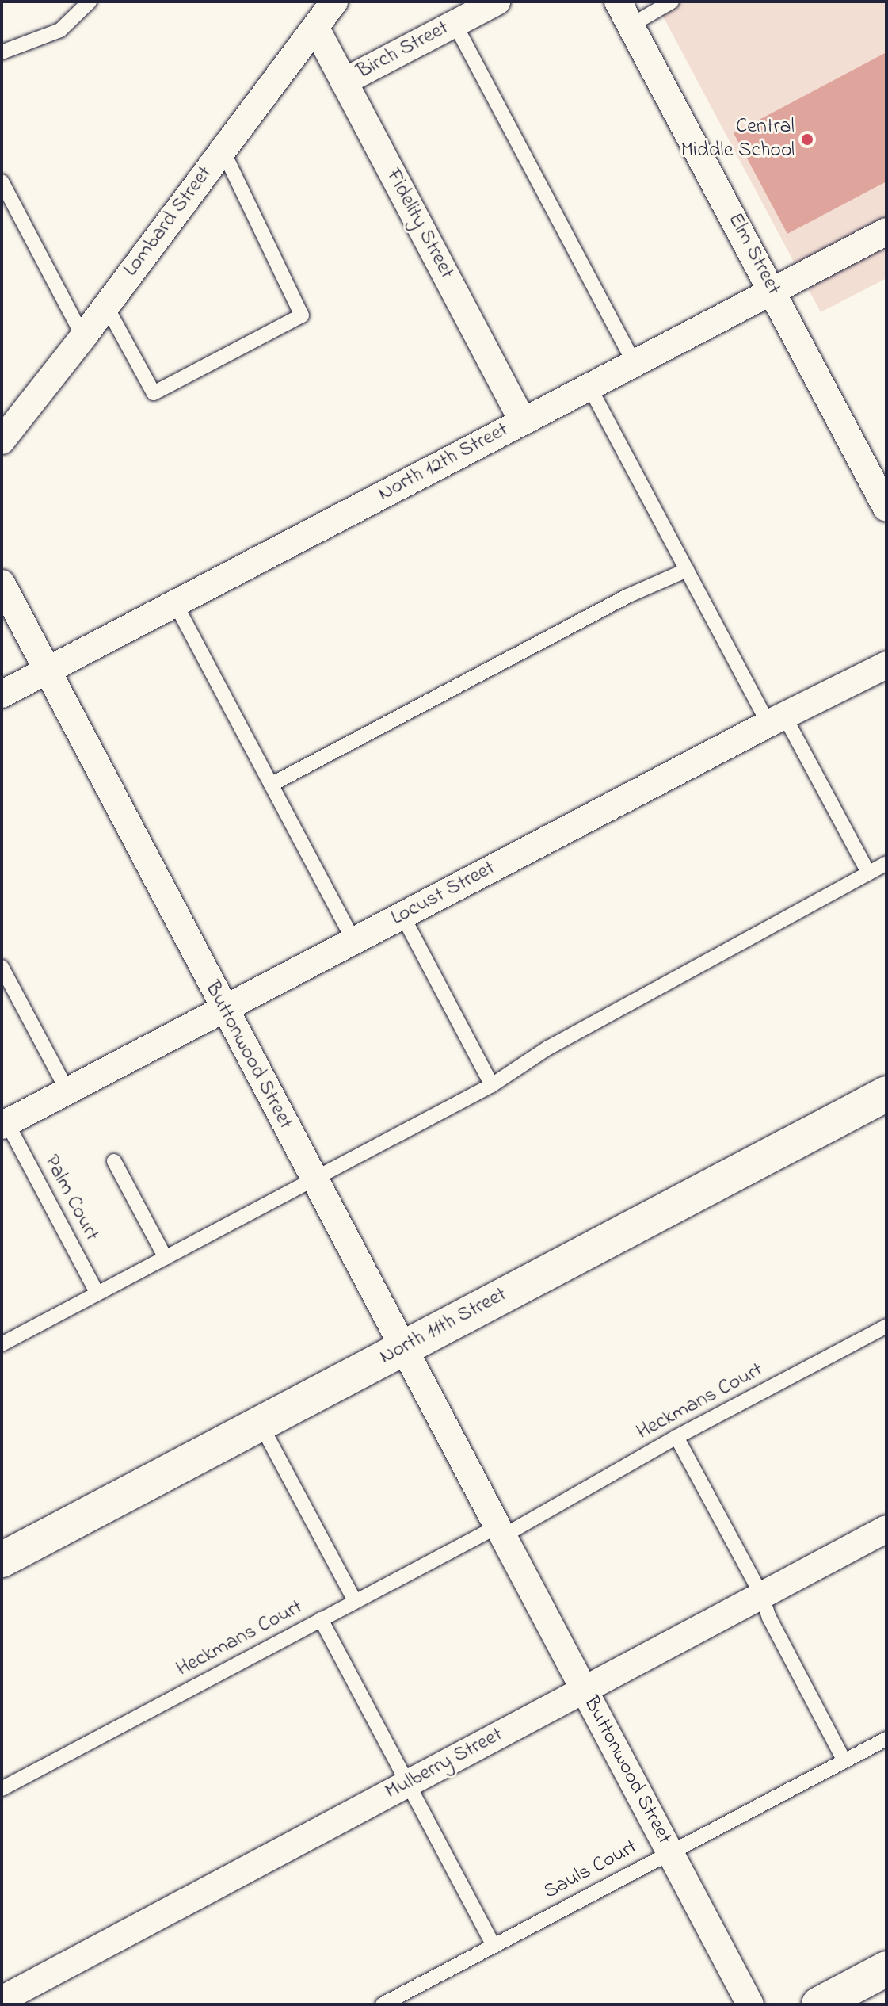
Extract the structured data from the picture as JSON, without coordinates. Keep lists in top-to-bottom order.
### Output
{
  "streets": {
    "street": [
      "Birch Street",
      "Lombard Street",
      "Fidelity Street",
      "Elm Street",
      "North 12th Street",
      "Locust Street",
      "Buttonwood Street",
      "North 11th Street",
      "Mulberry Street"
    ],
    "lane": ["Palm Court", "Heckmans Court", "Sauls Court"]
  },
  "crossings": [
    ["Birch Street", "Fidelity Street"],
    ["Lombard Street", "Fidelity Street"],
    ["Fidelity Street", "North 12th Street"],
    ["Elm Street", "North 12th Street"],
    ["North 12th Street", "Buttonwood Street"],
    ["Locust Street", "Buttonwood Street"],
    ["Locust Street", "Palm Court"],
    ["Buttonwood Street", "North 11th Street"],
    ["Buttonwood Street", "Heckmans Court"],
    ["Buttonwood Street", "Mulberry Street"],
    ["Buttonwood Street", "Sauls Court"]
  ],
  "places": ["Central Middle School"]
}
